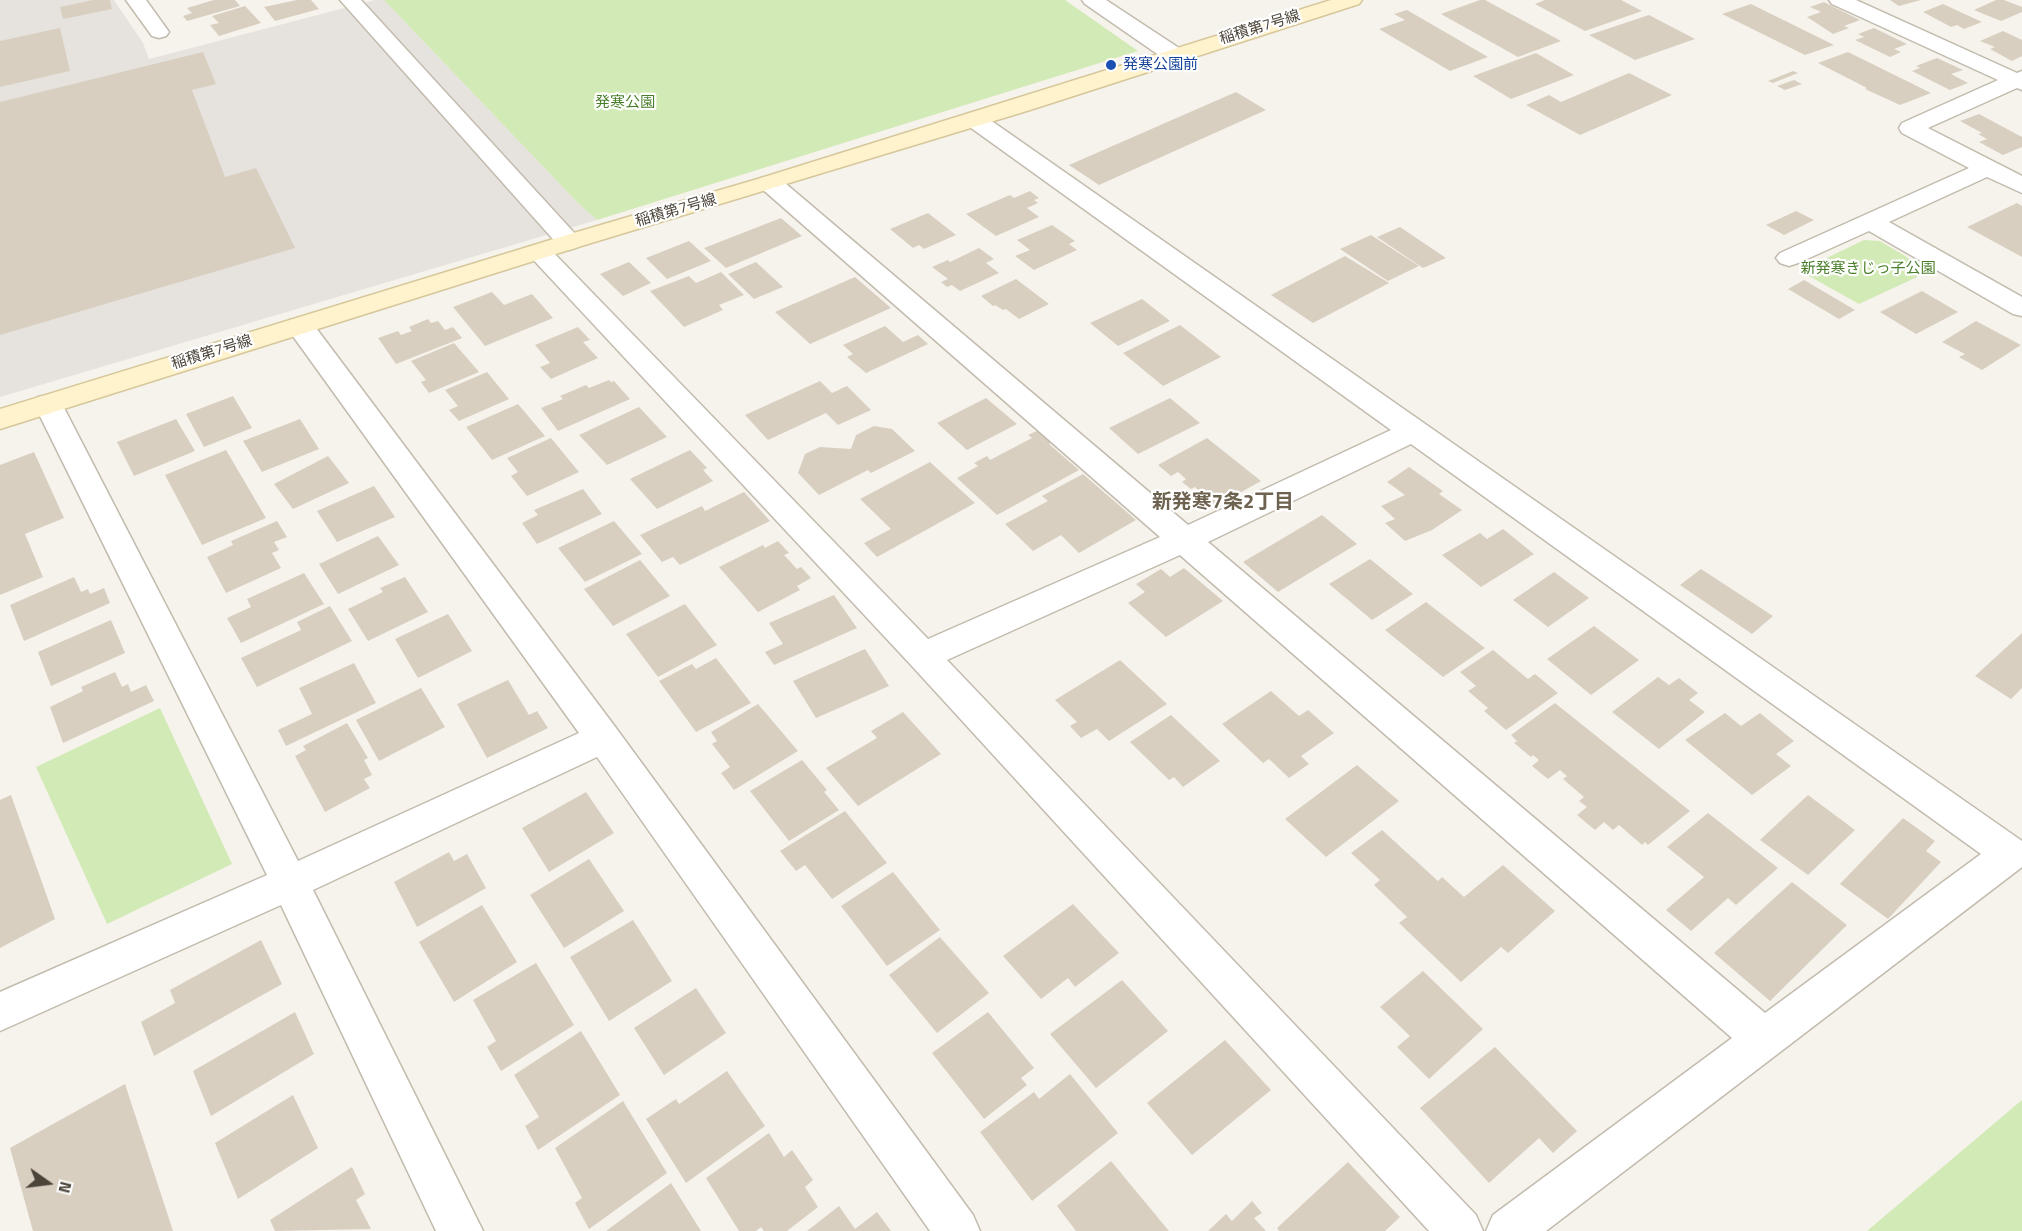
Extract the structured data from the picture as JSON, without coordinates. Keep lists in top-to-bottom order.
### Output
{
  "streets": {
    "street": ["稲積第7号線"]
  },
  "districts": ["新発寒7条2丁目"],
  "parks": ["発寒公園", "新発寒きじっ子公園"],
  "places": ["発寒公園前"],
  "north": "right"
}
